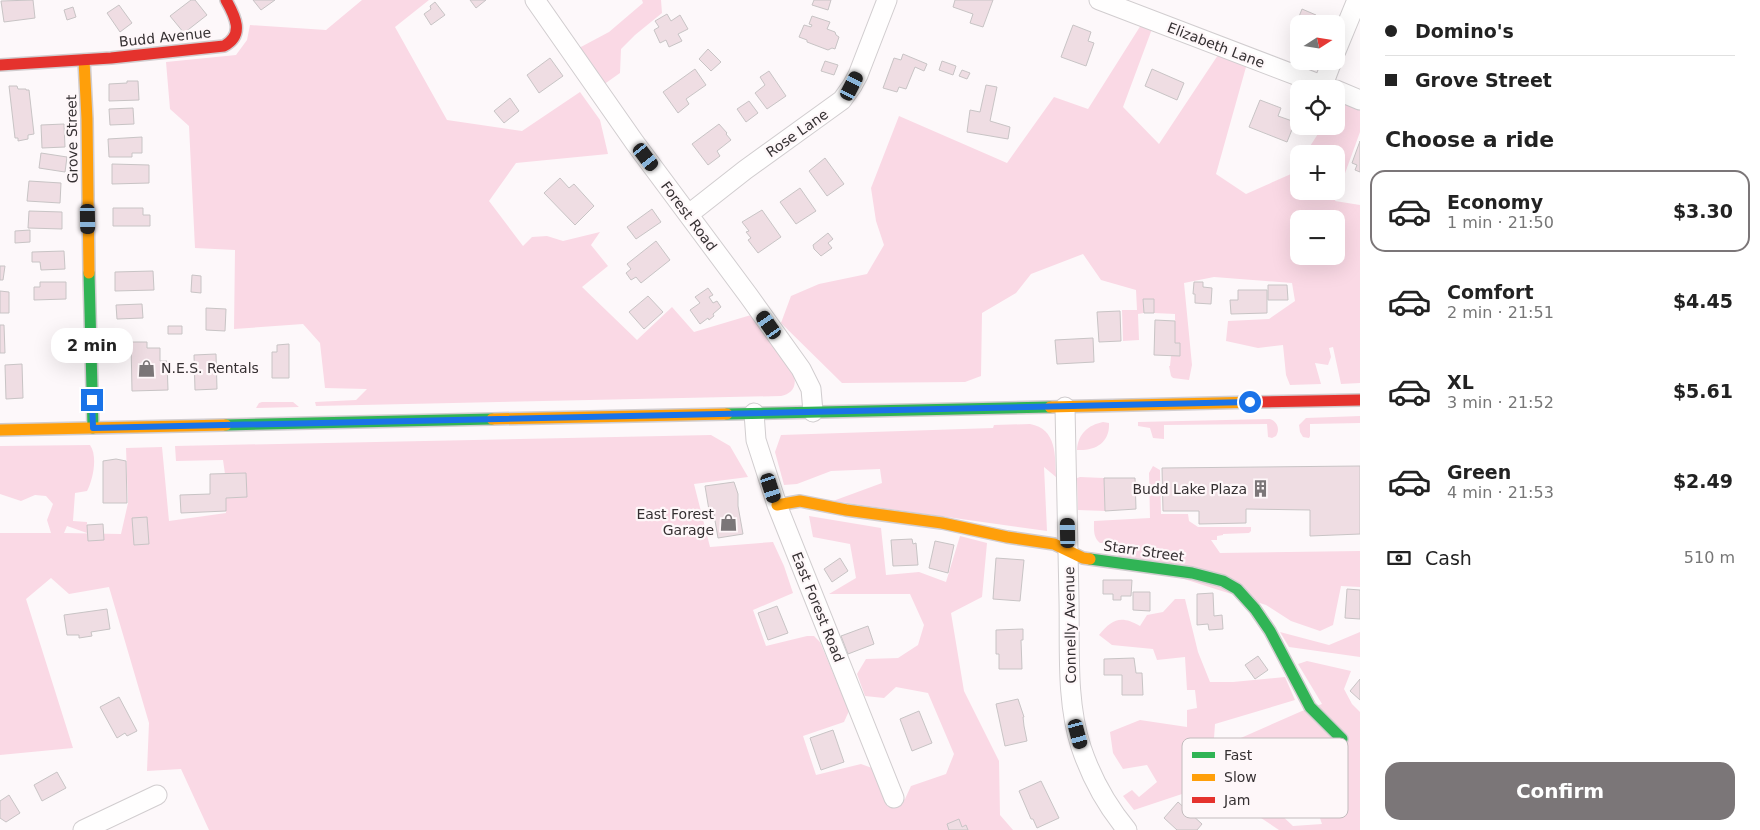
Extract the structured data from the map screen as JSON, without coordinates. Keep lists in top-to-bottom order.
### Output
{
  "streets": {
    "main road": ["Budd Avenue", "Grove Street", "Starr Street"],
    "street": [
      "Elizabeth Lane",
      "Rose Lane",
      "Forest Road",
      "East Forest Road",
      "Connelly Avenue"
    ]
  },
  "crossings": [
    ["Budd Avenue", "Grove Street"],
    ["Rose Lane", "Forest Road"],
    ["Starr Street", "East Forest Road"],
    ["Starr Street", "Connelly Avenue"]
  ],
  "places": {
    "shop": ["N.E.S. Rentals", "East Forest Garage"],
    "building": ["Budd Lake Plaza"]
  },
  "legend": ["Fast", "Slow", "Jam"],
  "north": "right",
  "page": {
    "banner": ["Domino's", "Grove Street"],
    "map_buttons": ["+", "−"],
    "heading": "Choose a ride",
    "list": [
      {
        "name": "Economy",
        "note": "1 min · 21:50",
        "value": "$3.30"
      },
      {
        "name": "Comfort",
        "note": "2 min · 21:51",
        "value": "$4.45"
      },
      {
        "name": "XL",
        "note": "3 min · 21:52",
        "value": "$5.61"
      },
      {
        "name": "Green",
        "note": "4 min · 21:53",
        "value": "$2.49"
      }
    ],
    "bubble": "2 min",
    "pay": ["Cash", "510 m"],
    "buttons": "Confirm"
  }
}
